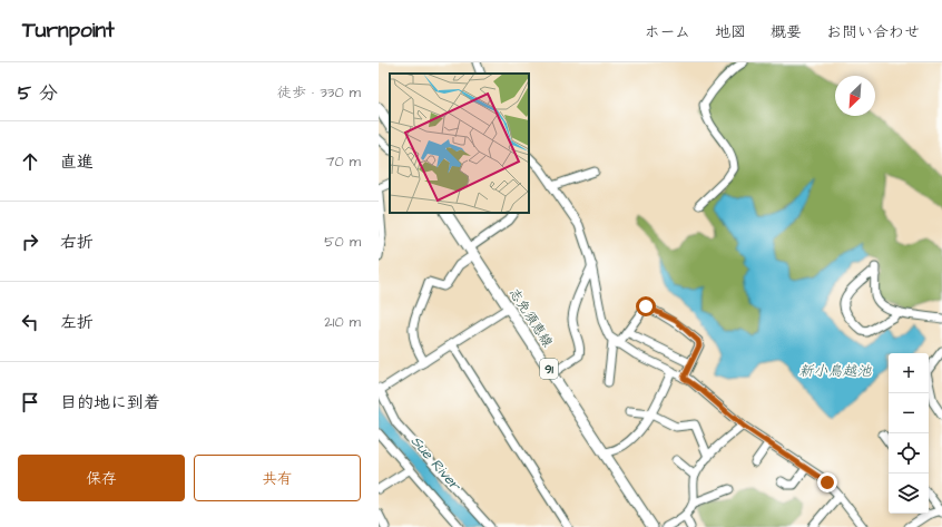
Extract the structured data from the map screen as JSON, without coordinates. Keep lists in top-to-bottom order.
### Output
{
  "streets": {
    "main road": ["志免須恵線", "91"]
  },
  "water": ["新小鳥越池", "Sue River"],
  "north": "bottom left",
  "page": {
    "header": "Turnpoint",
    "nav": [
      "ホーム",
      "地図",
      "概要",
      "お問い合わせ"
    ],
    "heading": ["5 分", "徒歩 · 330 m"],
    "list": [
      ["直進", "70 m"],
      ["右折", "50 m"],
      ["左折", "210 m"],
      "目的地に到着"
    ],
    "map_buttons": ["+", "−"],
    "buttons": ["保存", "共有"]
  }
}
